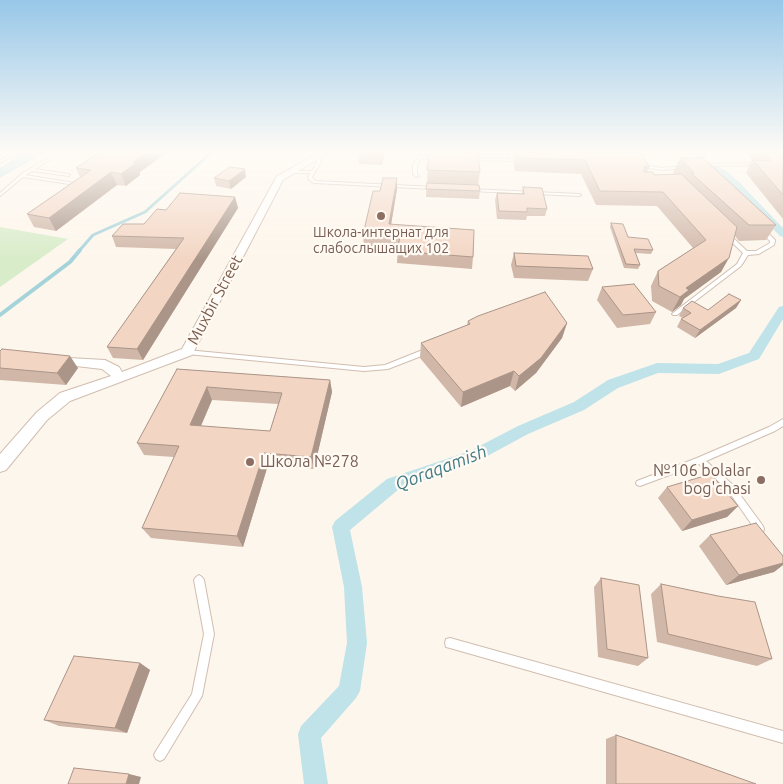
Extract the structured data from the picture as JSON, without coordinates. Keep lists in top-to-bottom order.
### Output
{
  "streets": {
    "street": ["Muxbir Street"]
  },
  "water": ["Qoraqamish"],
  "places": ["Школа-интернат для слабослышащих 102", "Школа №278", "№106 bolalar bog'chasi"]
}
